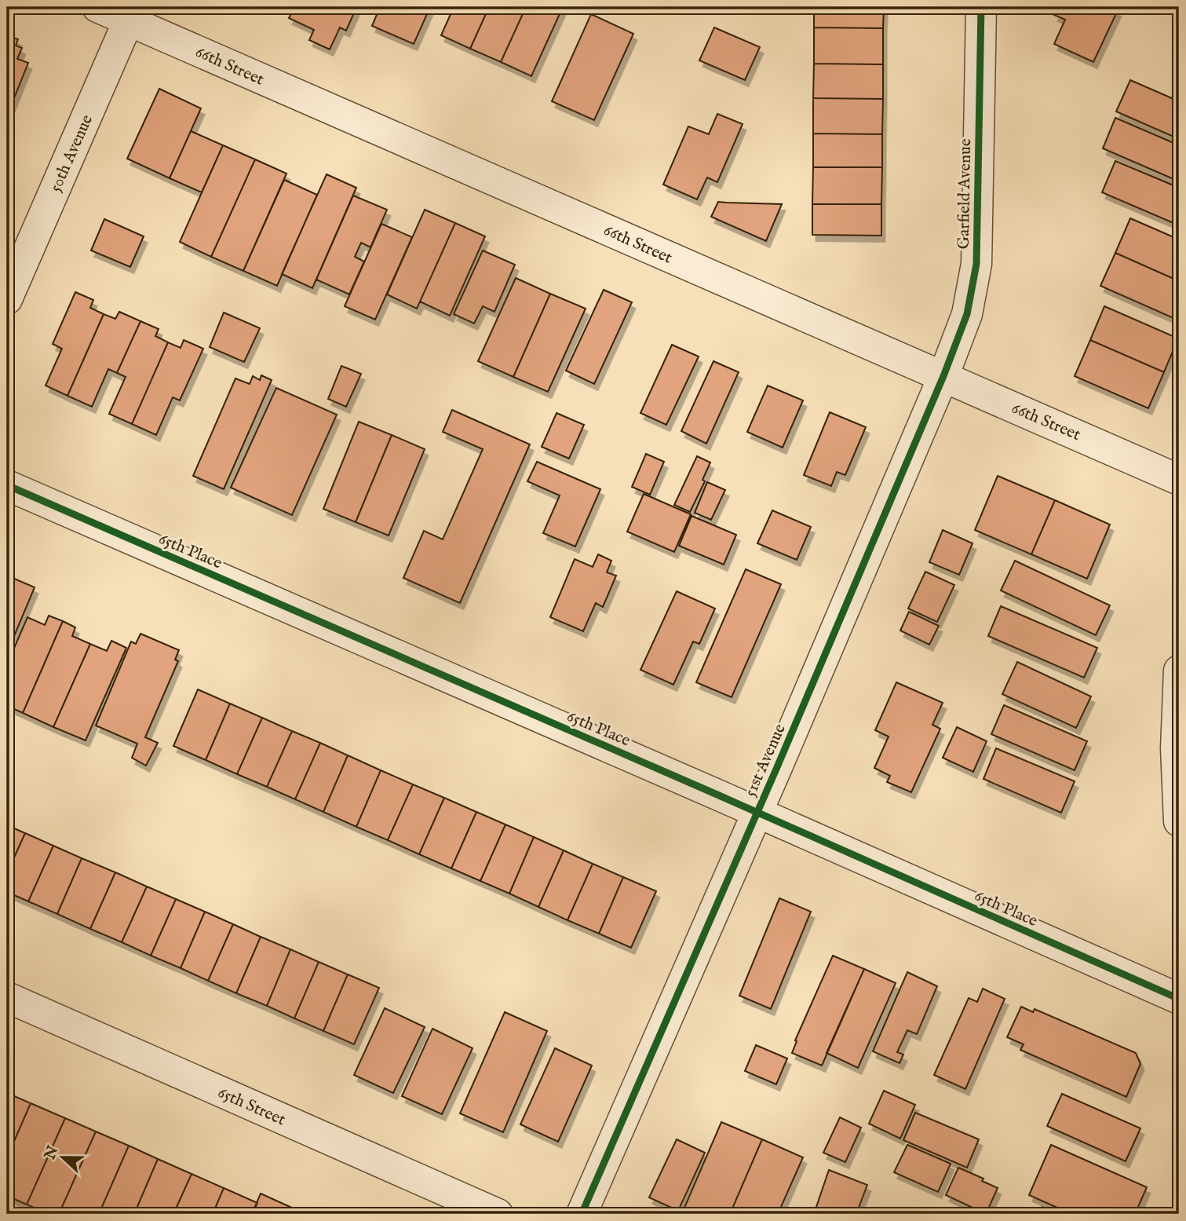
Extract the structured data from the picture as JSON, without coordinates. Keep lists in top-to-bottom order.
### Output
{
  "streets": {
    "street": [
      "66th Street",
      "50th Avenue",
      "Garfield Avenue",
      "65th Place",
      "51st Avenue",
      "65th Street"
    ]
  },
  "crossings": [
    ["66th Street", "50th Avenue"],
    ["66th Street", "Garfield Avenue"],
    ["66th Street", "51st Avenue"],
    ["Garfield Avenue", "51st Avenue"],
    ["65th Place", "51st Avenue"]
  ],
  "north": "left"
}
